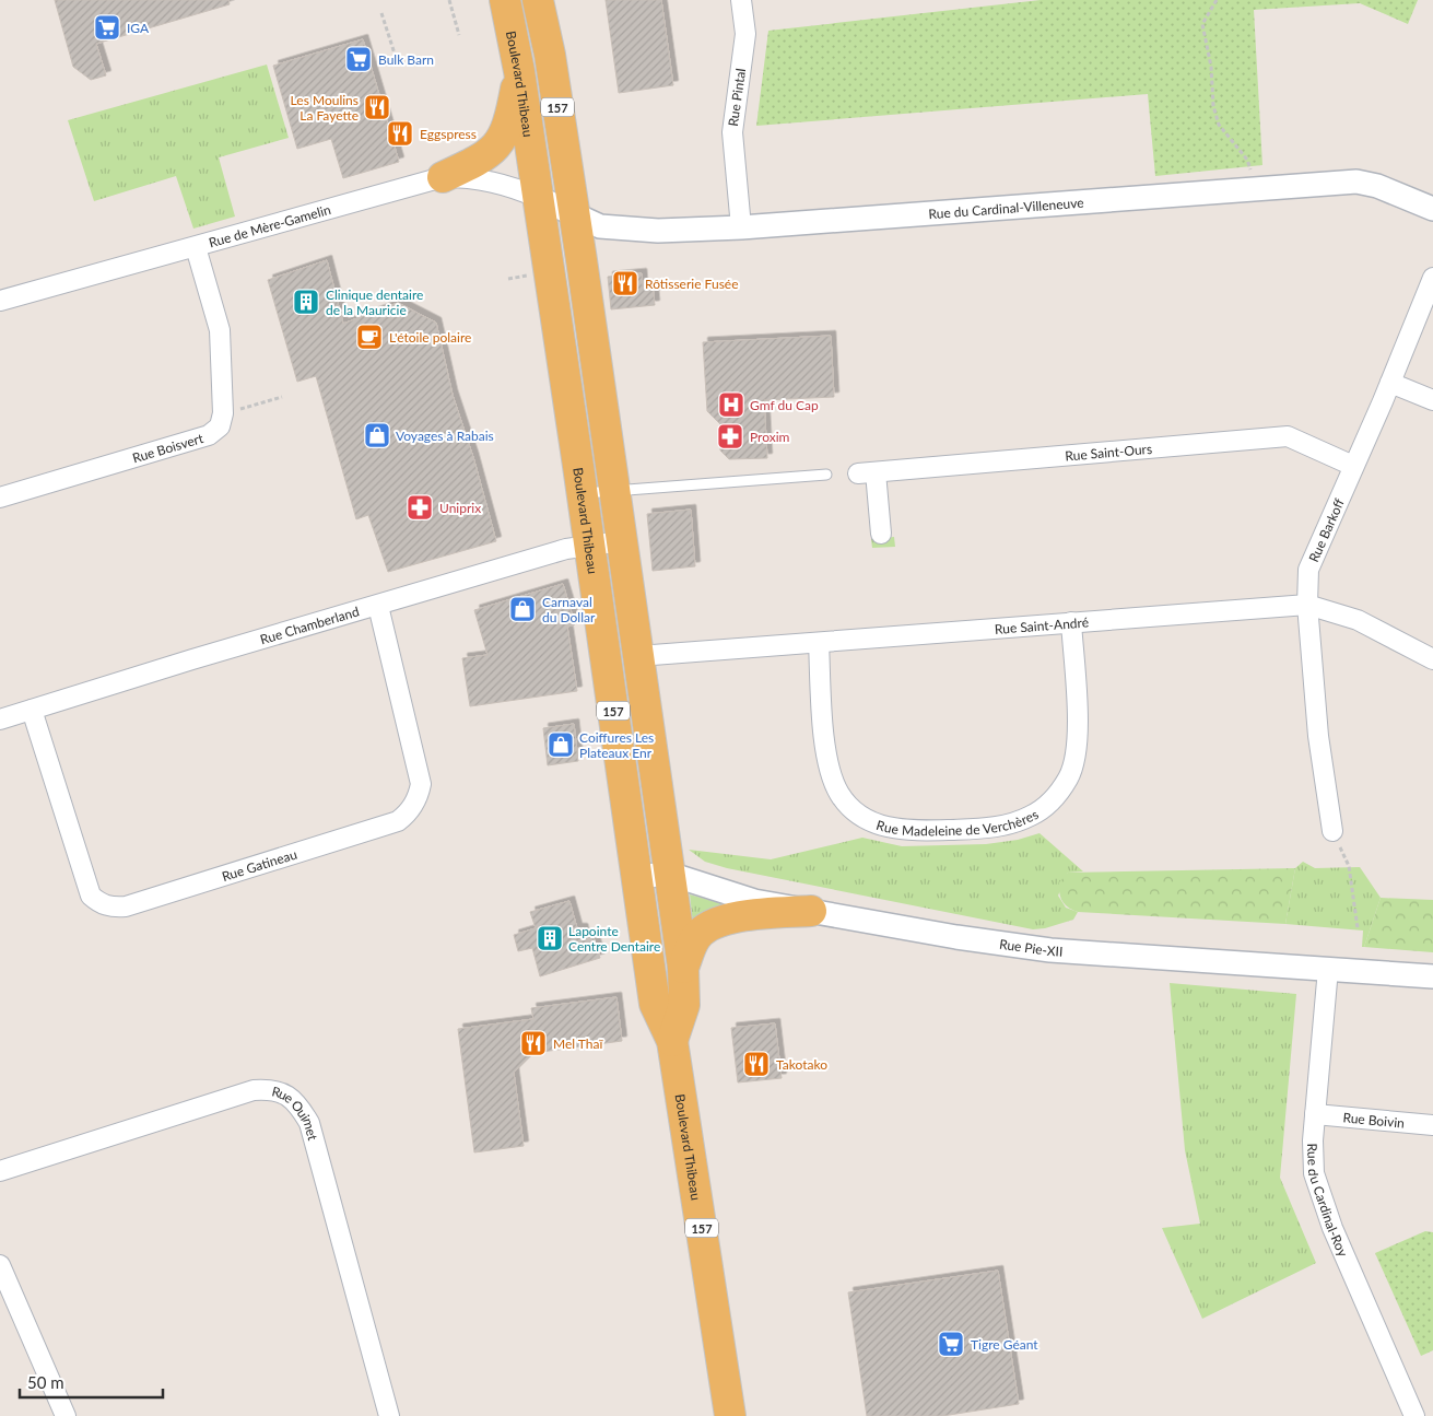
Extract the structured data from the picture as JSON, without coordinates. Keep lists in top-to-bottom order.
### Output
{
  "streets": {
    "main road": ["Boulevard Thibeau", "157"],
    "street": [
      "Rue Pintal",
      "Rue du Cardinal-Villeneuve",
      "Rue de Mère-Gamelin",
      "Rue Boisvert",
      "Rue Saint-Ours",
      "Rue Barkoff",
      "Rue Chamberland",
      "Rue Saint-André",
      "Rue Madeleine de Verchères",
      "Rue Gatineau",
      "Rue Pie-XII",
      "Rue Ouimet",
      "Rue Boivin",
      "Rue du Cardinal-Roy"
    ]
  },
  "crossings": [
    ["Boulevard Thibeau", "Rue du Cardinal-Villeneuve"],
    ["Boulevard Thibeau", "Rue de Mère-Gamelin"],
    ["Boulevard Thibeau", "Rue Chamberland"],
    ["Boulevard Thibeau", "Rue Saint-André"],
    ["Boulevard Thibeau", "Rue Pie-XII"],
    ["Rue Pintal", "Rue du Cardinal-Villeneuve"],
    ["Rue du Cardinal-Villeneuve", "Rue de Mère-Gamelin"],
    ["Rue Saint-Ours", "Rue Barkoff"],
    ["Rue Barkoff", "Rue Saint-André"],
    ["Rue Chamberland", "Rue Gatineau"],
    ["Rue Saint-André", "Rue Madeleine de Verchères"],
    ["Rue Pie-XII", "Rue du Cardinal-Roy"],
    ["Rue Boivin", "Rue du Cardinal-Roy"]
  ],
  "places": {
    "supermarket": ["IGA", "Bulk Barn", "Tigre Géant"],
    "restaurant": [
      "Les Moulins La Fayette",
      "Eggspress",
      "Rôtisserie Fusée",
      "Mel Thaï",
      "Takotako"
    ],
    "building": ["Clinique dentaire de la Mauricie", "Lapointe Centre Dentaire"],
    "cafe": ["L'étoile polaire"],
    "hospital": ["Gmf du Cap"],
    "shop": ["Voyages à Rabais", "Carnaval du Dollar", "Coiffures Les Plateaux Enr"],
    "pharmacy": ["Proxim", "Uniprix"]
  },
  "scale_bar": "50 m"
}
